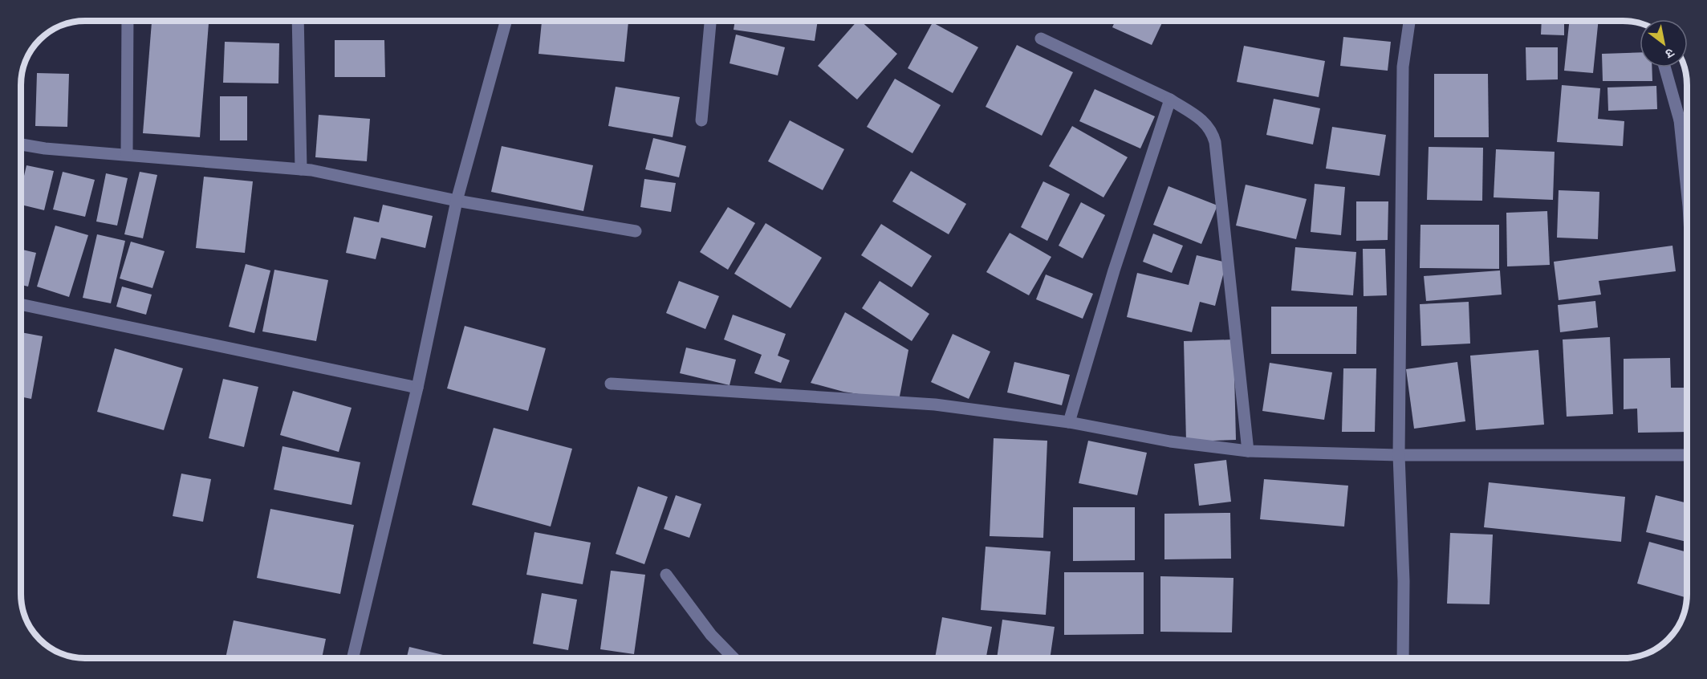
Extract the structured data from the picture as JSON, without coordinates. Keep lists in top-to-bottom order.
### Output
{
  "north": "bottom right"
}
